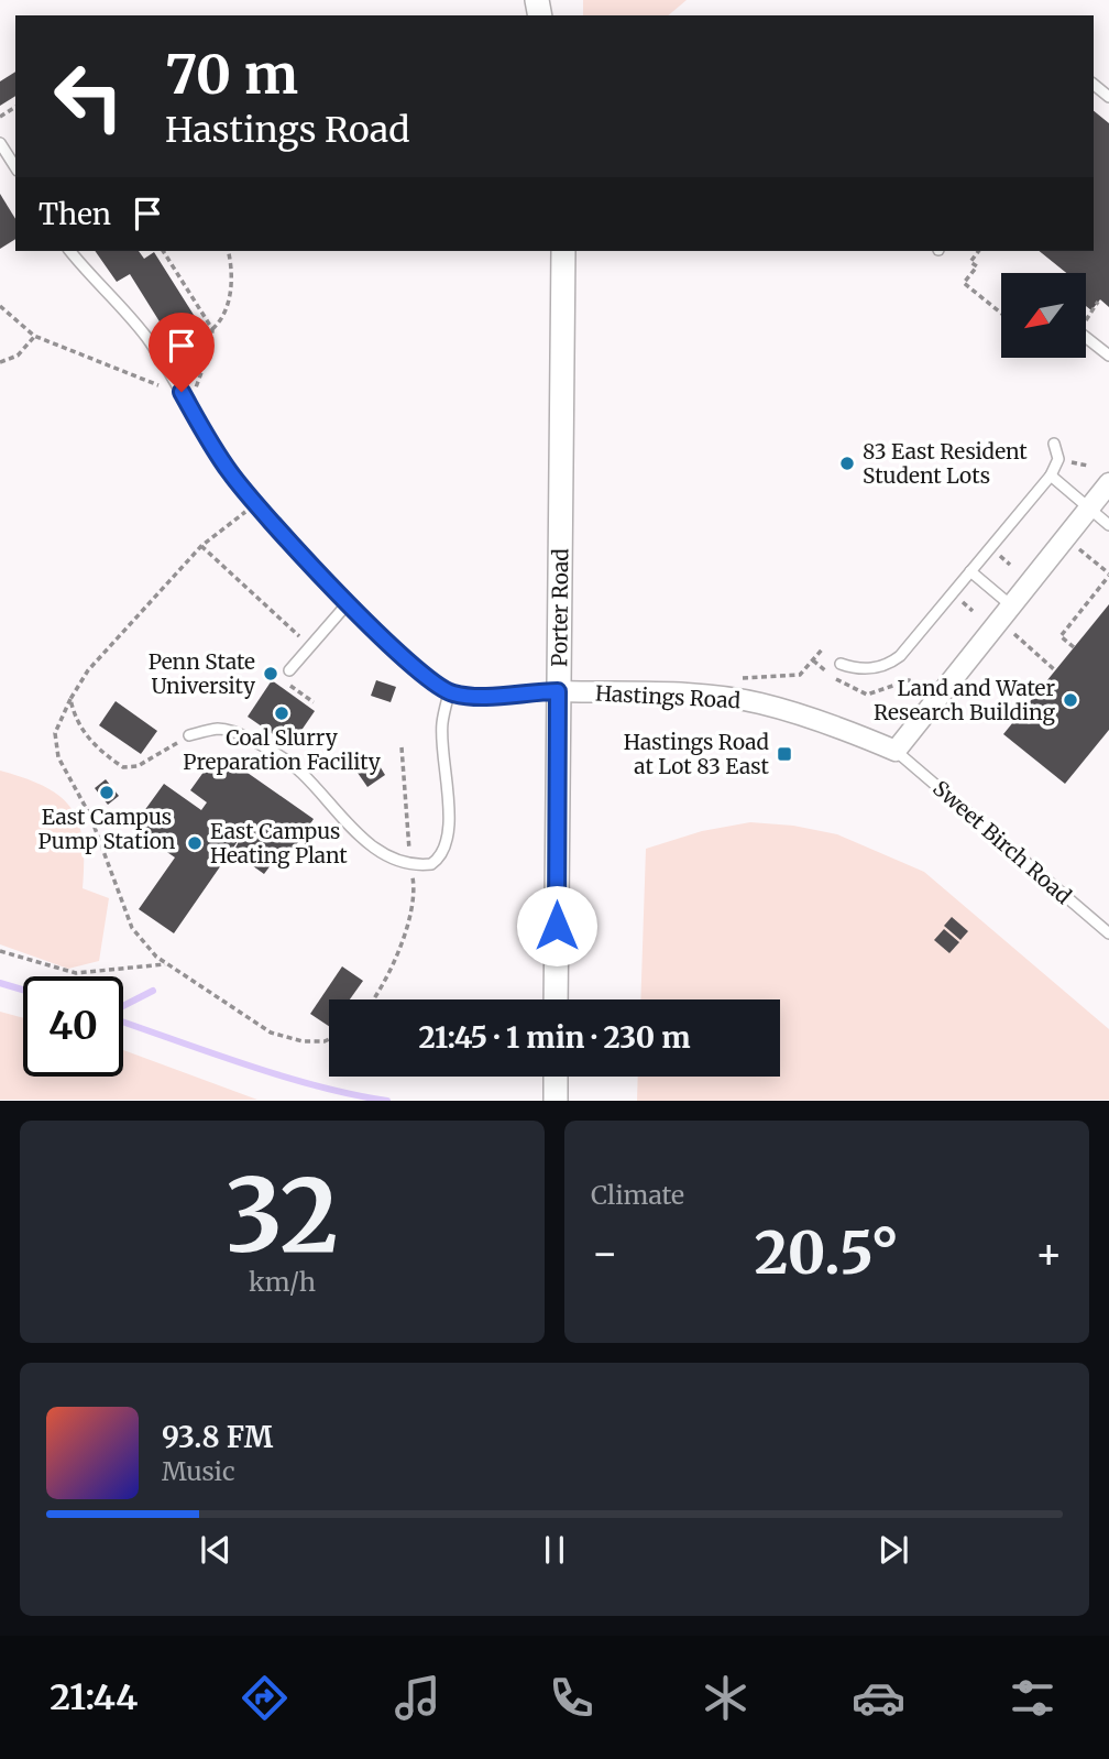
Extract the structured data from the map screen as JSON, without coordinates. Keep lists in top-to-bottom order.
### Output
{
  "streets": {
    "street": ["Porter Road", "Hastings Road"],
    "lane": ["Sweet Birch Road"]
  },
  "crossings": [
    ["Porter Road", "Hastings Road"],
    ["Hastings Road", "Sweet Birch Road"]
  ],
  "places": {
    "other": [
      "83 East Resident Student Lots",
      "Penn State University",
      "Land and Water Research Building",
      "Coal Slurry Preparation Facility",
      "East Campus Pump Station",
      "East Campus Heating Plant"
    ],
    "transit": ["Hastings Road at Lot 83 East"]
  },
  "north": "bottom left",
  "page": {
    "turn": ["70 m", "Hastings Road"],
    "then": "Then",
    "limit": "40",
    "trip": "21:45 · 1 min · 230 m",
    "tile": [
      ["32", "km/h"],
      "Climate"
    ],
    "heat": ["−", "20.5°", "+"],
    "song": ["93.8 FM", "Music"],
    "tabs": "21:44"
  }
}
